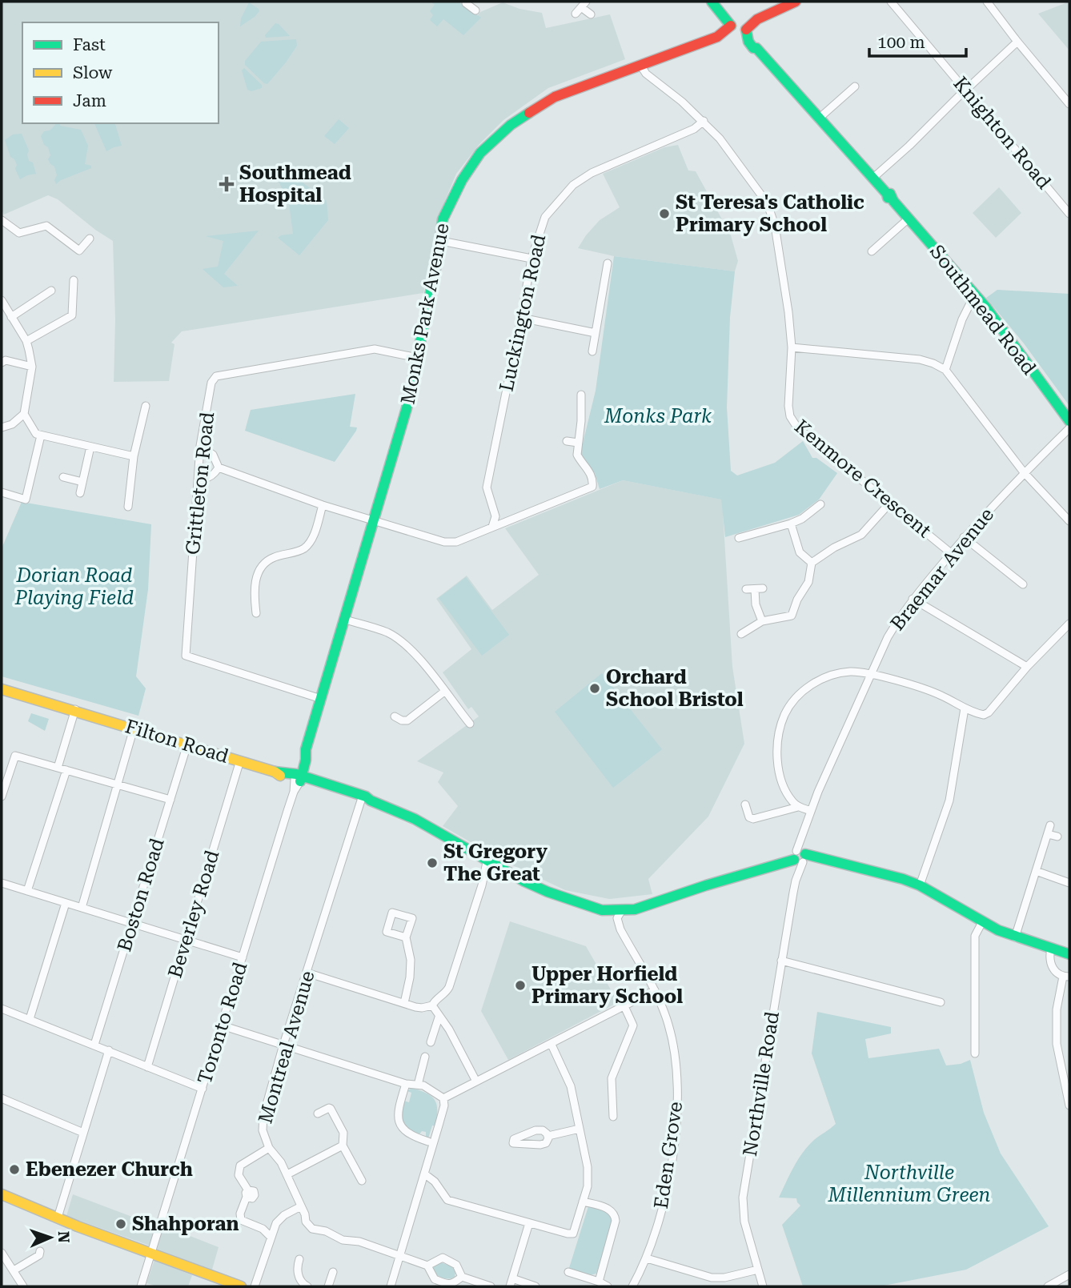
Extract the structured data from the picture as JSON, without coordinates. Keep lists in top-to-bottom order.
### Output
{
  "streets": {
    "main road": ["Southmead Road", "Monks Park Avenue", "Filton Road"],
    "street": [
      "Knighton Road",
      "Luckington Road",
      "Kenmore Crescent",
      "Grittleton Road",
      "Braemar Avenue",
      "Boston Road",
      "Beverley Road",
      "Toronto Road",
      "Montreal Avenue",
      "Northville Road",
      "Eden Grove"
    ]
  },
  "crossings": [
    ["Monks Park Avenue", "Grittleton Road"],
    ["Monks Park Avenue", "Filton Road"],
    ["Monks Park Avenue", "Toronto Road"],
    ["Kenmore Crescent", "Braemar Avenue"],
    ["Braemar Avenue", "Filton Road"],
    ["Braemar Avenue", "Northville Road"],
    ["Filton Road", "Boston Road"],
    ["Filton Road", "Beverley Road"],
    ["Filton Road", "Toronto Road"],
    ["Filton Road", "Montreal Avenue"],
    ["Filton Road", "Northville Road"],
    ["Filton Road", "Eden Grove"]
  ],
  "parks": ["Monks Park", "Dorian Road Playing Field", "Northville Millennium Green"],
  "places": {
    "health": ["Southmead Hospital"],
    "other": [
      "St Teresa's Catholic Primary School",
      "Orchard School Bristol",
      "St Gregory The Great",
      "Upper Horfield Primary School",
      "Ebenezer Church",
      "Shahporan"
    ]
  },
  "legend": ["Fast", "Slow", "Jam"],
  "scale_bar": "100 m",
  "north": "right"
}
